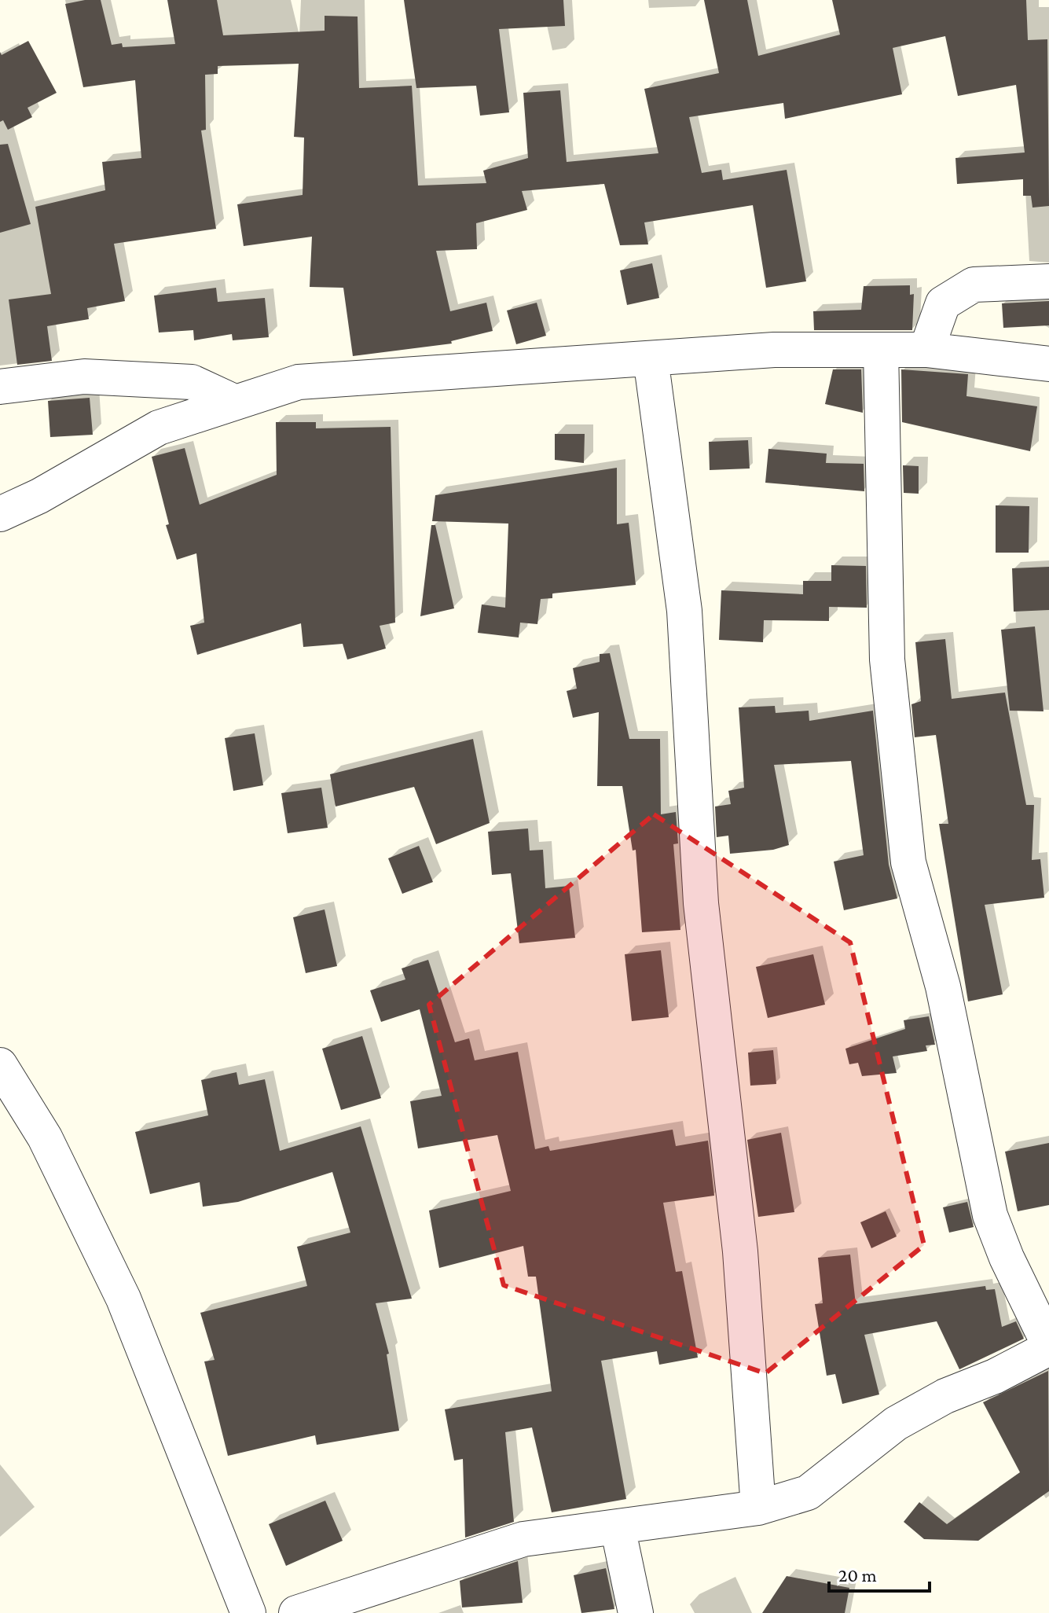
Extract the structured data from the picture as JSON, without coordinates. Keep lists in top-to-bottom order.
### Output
{
  "scale_bar": "20 m"
}
